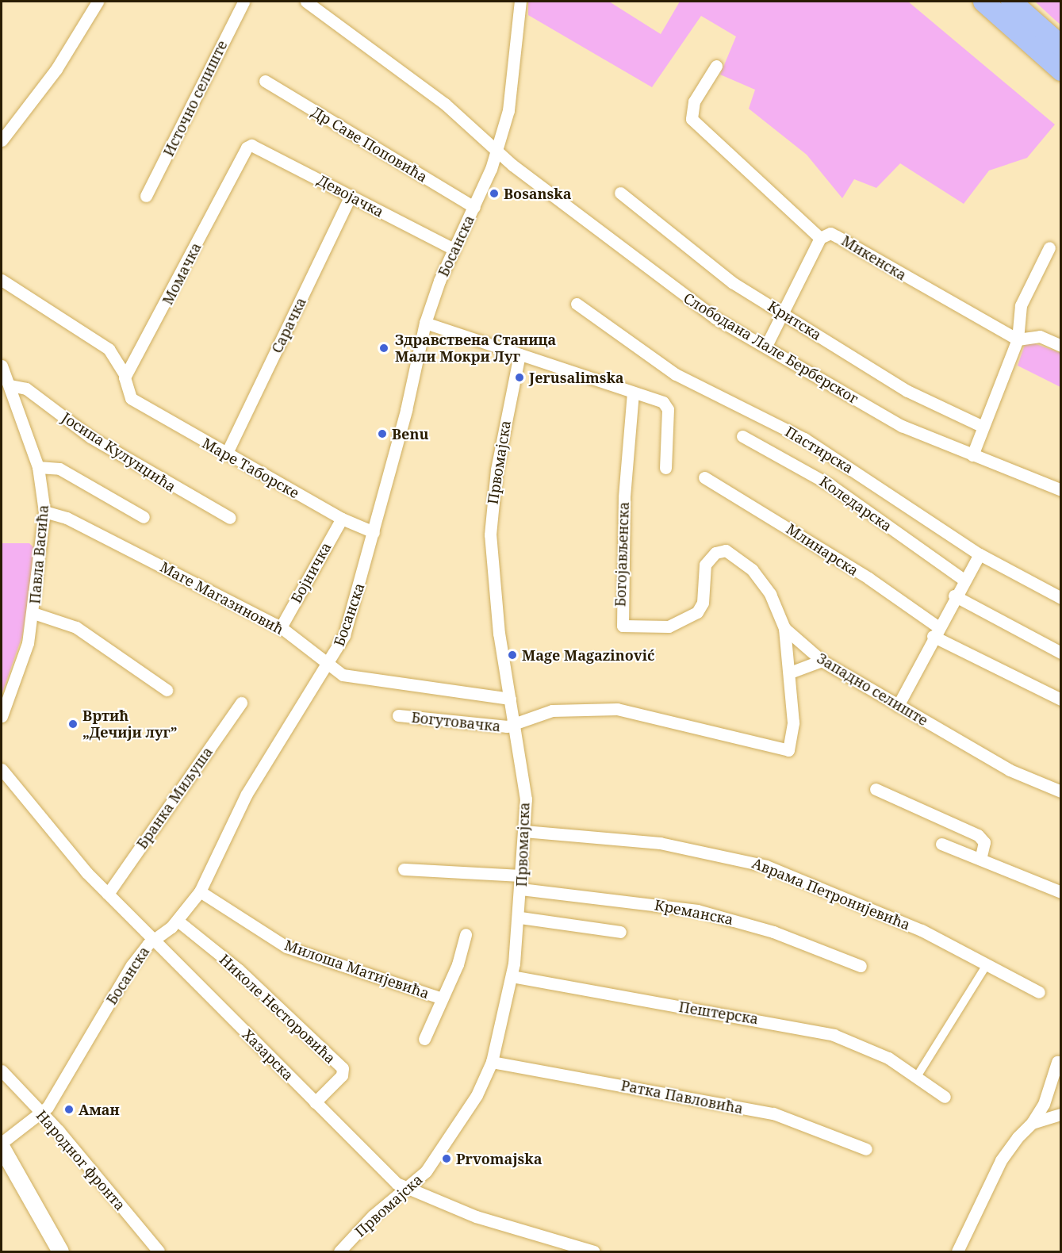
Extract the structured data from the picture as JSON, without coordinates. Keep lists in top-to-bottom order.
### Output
{
  "streets": {
    "street": [
      "Источно селиште",
      "Др Саве Поповића",
      "Девојачка",
      "Босанска",
      "Микенска",
      "Момачка",
      "Критска",
      "Сарачка",
      "Слободана Лале Берберског",
      "Пастирска",
      "Јосипа Кулунџића",
      "Првомајска",
      "Маре Таборске",
      "Коледарска",
      "Млинарска",
      "Павла Васића",
      "Богојављенска",
      "Бојничка",
      "Маге Магазиновић",
      "Западно селиште",
      "Богутовачка",
      "Бранка Миљуша",
      "Аврама Петронијевића",
      "Креманска",
      "Милоша Матијевића",
      "Николе Несторовића",
      "Пештерска",
      "Хазарска",
      "Ратка Павловића",
      "Народног фронта"
    ]
  },
  "crossings": [
    ["Др Саве Поповића", "Босанска"],
    ["Девојачка", "Босанска"],
    ["Девојачка", "Момачка"],
    ["Девојачка", "Сарачка"],
    ["Босанска", "Слободана Лале Берберског"],
    ["Босанска", "Маре Таборске"],
    ["Босанска", "Маге Магазиновић"],
    ["Босанска", "Милоша Матијевића"],
    ["Босанска", "Николе Несторовића"],
    ["Босанска", "Хазарска"],
    ["Босанска", "Народног фронта"],
    ["Момачка", "Маре Таборске"],
    ["Сарачка", "Маре Таборске"],
    ["Јосипа Кулунџића", "Павла Васића"],
    ["Првомајска", "Маге Магазиновић"],
    ["Првомајска", "Богутовачка"],
    ["Првомајска", "Аврама Петронијевића"],
    ["Првомајска", "Креманска"],
    ["Првомајска", "Пештерска"],
    ["Првомајска", "Хазарска"],
    ["Првомајска", "Ратка Павловића"],
    ["Маре Таборске", "Бојничка"],
    ["Павла Васића", "Маге Магазиновић"],
    ["Богојављенска", "Западно селиште"],
    ["Бојничка", "Маге Магазиновић"],
    ["Бранка Миљуша", "Хазарска"],
    ["Николе Несторовића", "Хазарска"]
  ],
  "places": [
    "Bosanska",
    "Здравствена Станица Мали Мокри Луг",
    "Jerusalimska",
    "Benu",
    "Mage Magazinović",
    "Вртић „Дечији луг”",
    "Аман",
    "Prvomajska"
  ]
}
